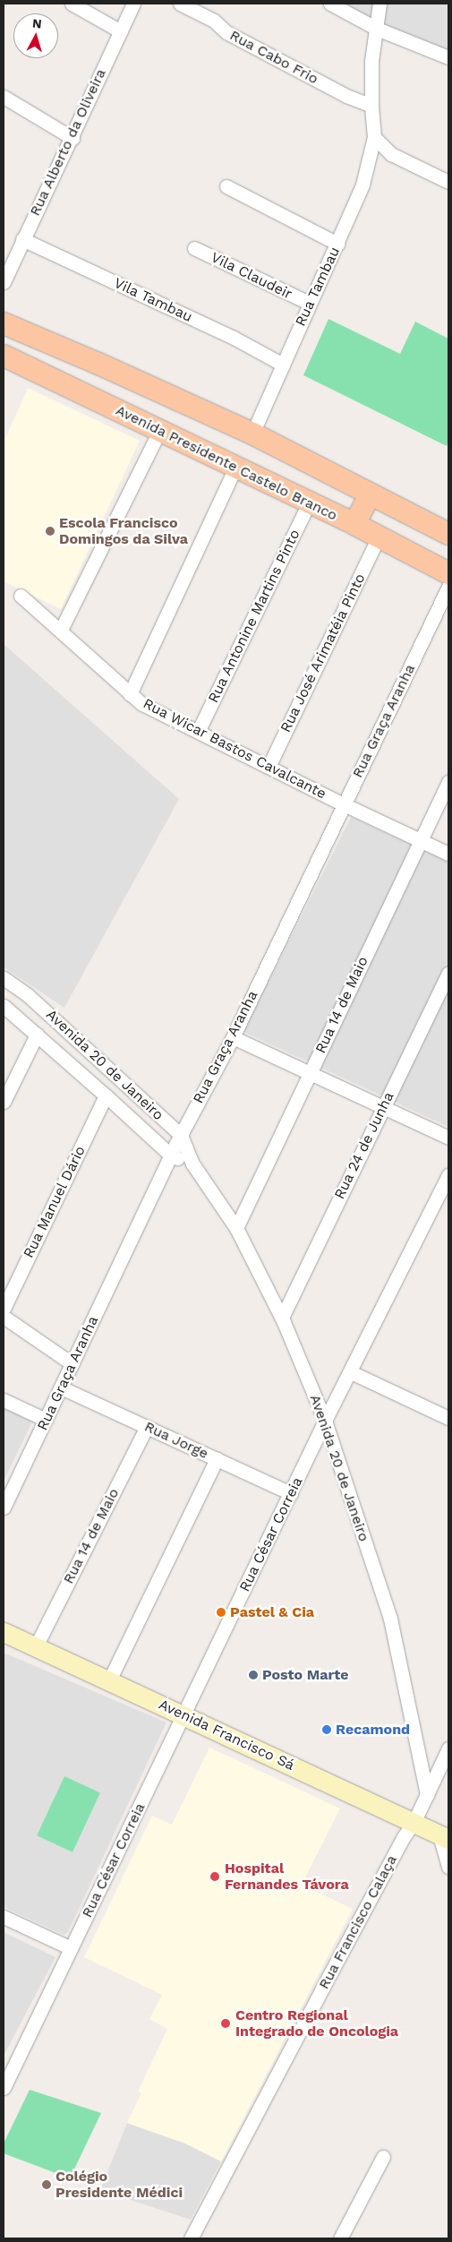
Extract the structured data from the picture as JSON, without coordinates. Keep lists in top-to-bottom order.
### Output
{
  "streets": {
    "main road": ["Avenida Presidente Castelo Branco", "Avenida Francisco Sá"],
    "street": [
      "Rua Cabo Frio",
      "Rua Alberto da Oliveira",
      "Vila Claudeir",
      "Rua Tambau",
      "Vila Tambau",
      "Rua Antonine Martins Pinto",
      "Rua José Arimatéia Pinto",
      "Rua Graça Aranha",
      "Rua Wicar Bastos Cavalcante",
      "Rua 14 de Maio",
      "Avenida 20 de Janeiro",
      "Rua 24 de Junha",
      "Rua Manuel Dário",
      "Rua Jorge",
      "Rua César Correia",
      "Rua Francisco Calaça"
    ]
  },
  "crossings": [
    ["Rua Alberto da Oliveira", "Vila Tambau"],
    ["Vila Claudeir", "Rua Tambau"],
    ["Rua Tambau", "Vila Tambau"],
    ["Avenida Presidente Castelo Branco", "Rua Antonine Martins Pinto"],
    ["Avenida Presidente Castelo Branco", "Rua José Arimatéia Pinto"],
    ["Rua Antonine Martins Pinto", "Rua Wicar Bastos Cavalcante"],
    ["Rua José Arimatéia Pinto", "Rua Wicar Bastos Cavalcante"],
    ["Rua Graça Aranha", "Rua Wicar Bastos Cavalcante"],
    ["Rua Graça Aranha", "Avenida 20 de Janeiro"],
    ["Rua Graça Aranha", "Rua Jorge"],
    ["Rua Wicar Bastos Cavalcante", "Rua 14 de Maio"],
    ["Rua 14 de Maio", "Avenida 20 de Janeiro"],
    ["Rua 14 de Maio", "Rua Jorge"],
    ["Rua 14 de Maio", "Avenida Francisco Sá"],
    ["Avenida 20 de Janeiro", "Rua 24 de Junha"],
    ["Avenida 20 de Janeiro", "Rua Manuel Dário"],
    ["Avenida 20 de Janeiro", "Rua César Correia"],
    ["Avenida 20 de Janeiro", "Rua Francisco Calaça"],
    ["Rua Jorge", "Rua César Correia"],
    ["Rua César Correia", "Avenida Francisco Sá"],
    ["Avenida Francisco Sá", "Rua Francisco Calaça"]
  ],
  "places": [
    "Escola Francisco Domingos da Silva",
    "Pastel & Cia",
    "Posto Marte",
    "Recamond",
    "Hospital Fernandes Távora",
    "Centro Regional Integrado de Oncologia",
    "Colégio Presidente Médici"
  ],
  "north": "top"
}
